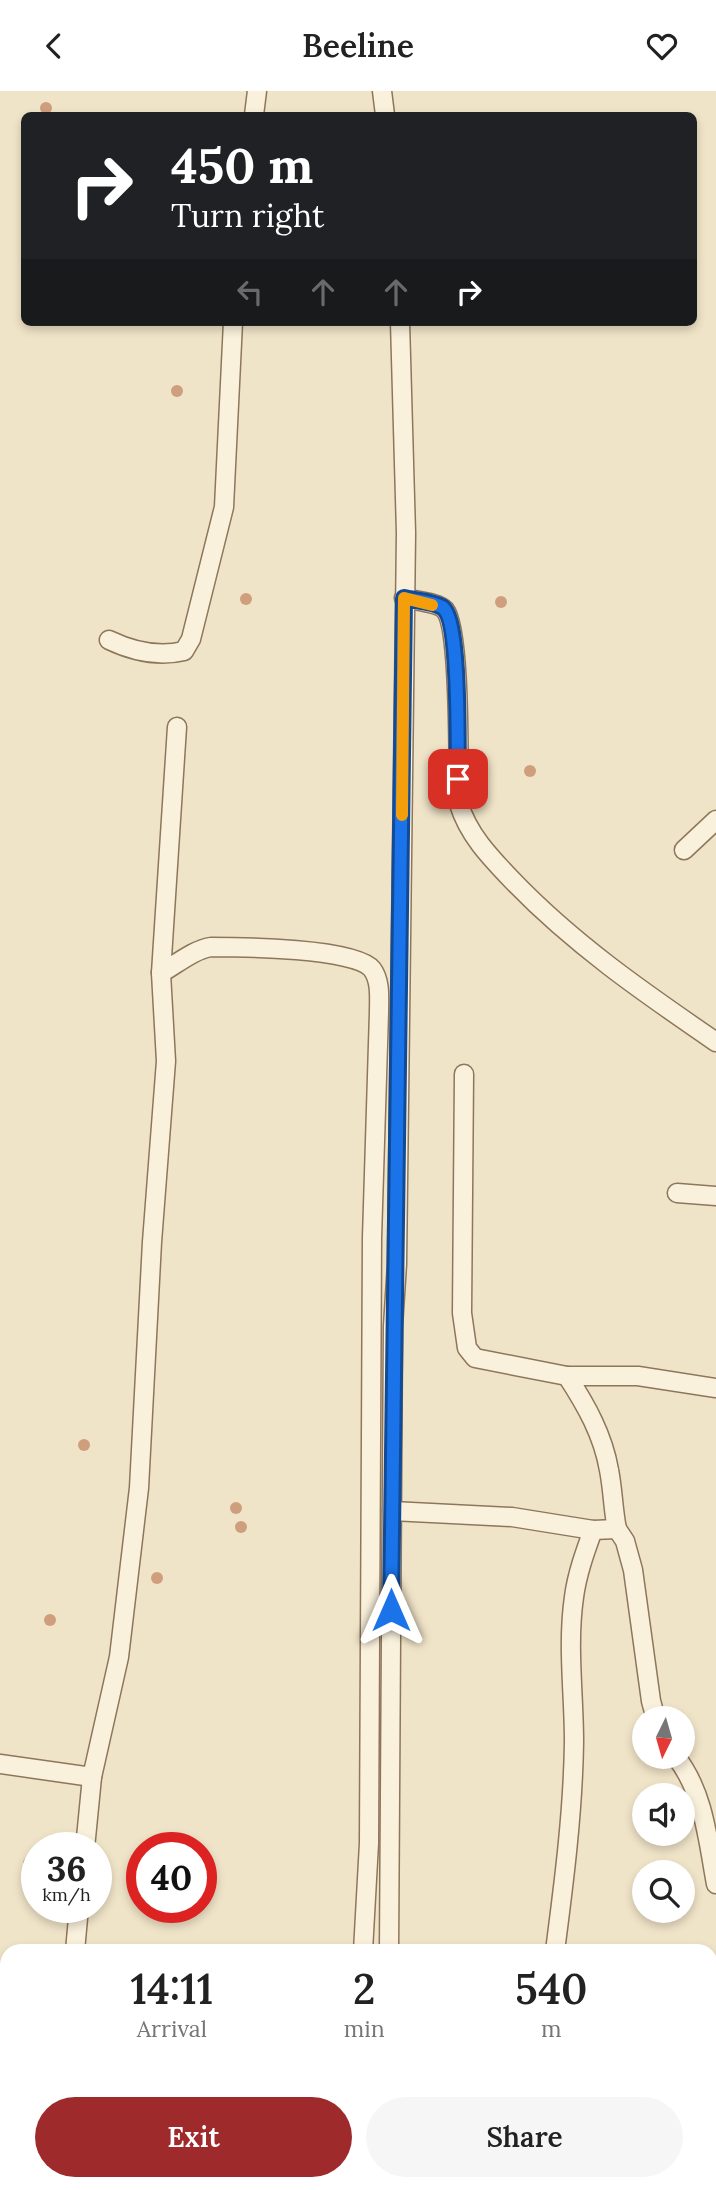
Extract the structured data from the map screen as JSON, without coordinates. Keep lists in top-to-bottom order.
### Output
{
  "north": "bottom",
  "page": {
    "header": "Beeline",
    "turn": ["450 m", "Turn right"],
    "speed": "36 km/h",
    "limit": "40",
    "eta": [
      "14:11",
      "Arrival",
      "2",
      "min",
      "540",
      "m"
    ],
    "buttons": ["Exit", "Share"]
  }
}
